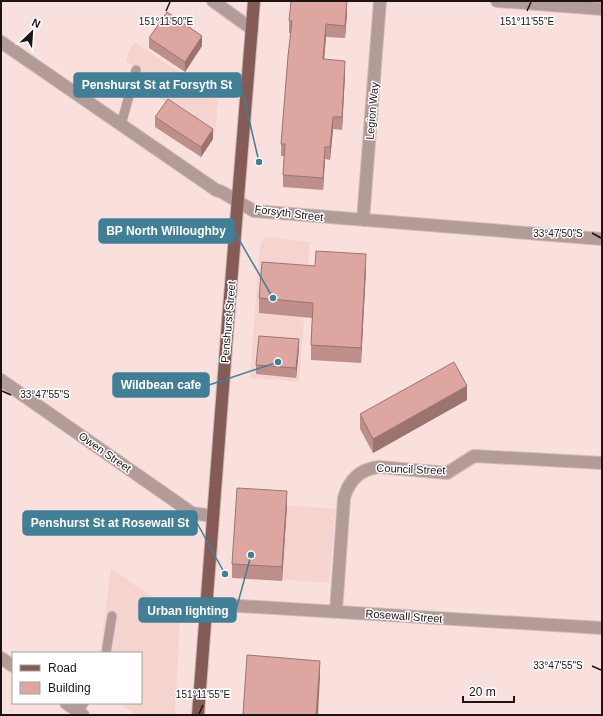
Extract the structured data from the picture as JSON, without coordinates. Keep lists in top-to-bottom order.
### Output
{
  "streets": {
    "main road": ["Penshurst Street"],
    "street": [
      "Legion Way",
      "Forsyth Street",
      "Owen Street",
      "Council Street",
      "Rosewall Street"
    ]
  },
  "crossings": [
    ["Legion Way", "Forsyth Street"],
    ["Forsyth Street", "Penshurst Street"],
    ["Penshurst Street", "Owen Street"],
    ["Penshurst Street", "Rosewall Street"],
    ["Council Street", "Rosewall Street"]
  ],
  "places": [
    "Penshurst St at Forsyth St",
    "BP North Willoughby",
    "Wildbean cafe",
    "Urban lighting",
    "Penshurst St at Rosewall St"
  ],
  "legend": ["Road", "Building"],
  "scale_bar": "20 m",
  "north": "top right",
  "coordinates": [
    "151°11'50\"E",
    "151°11'55\"E",
    "33°47'50\"S",
    "33°47'55\"S"
  ]
}
